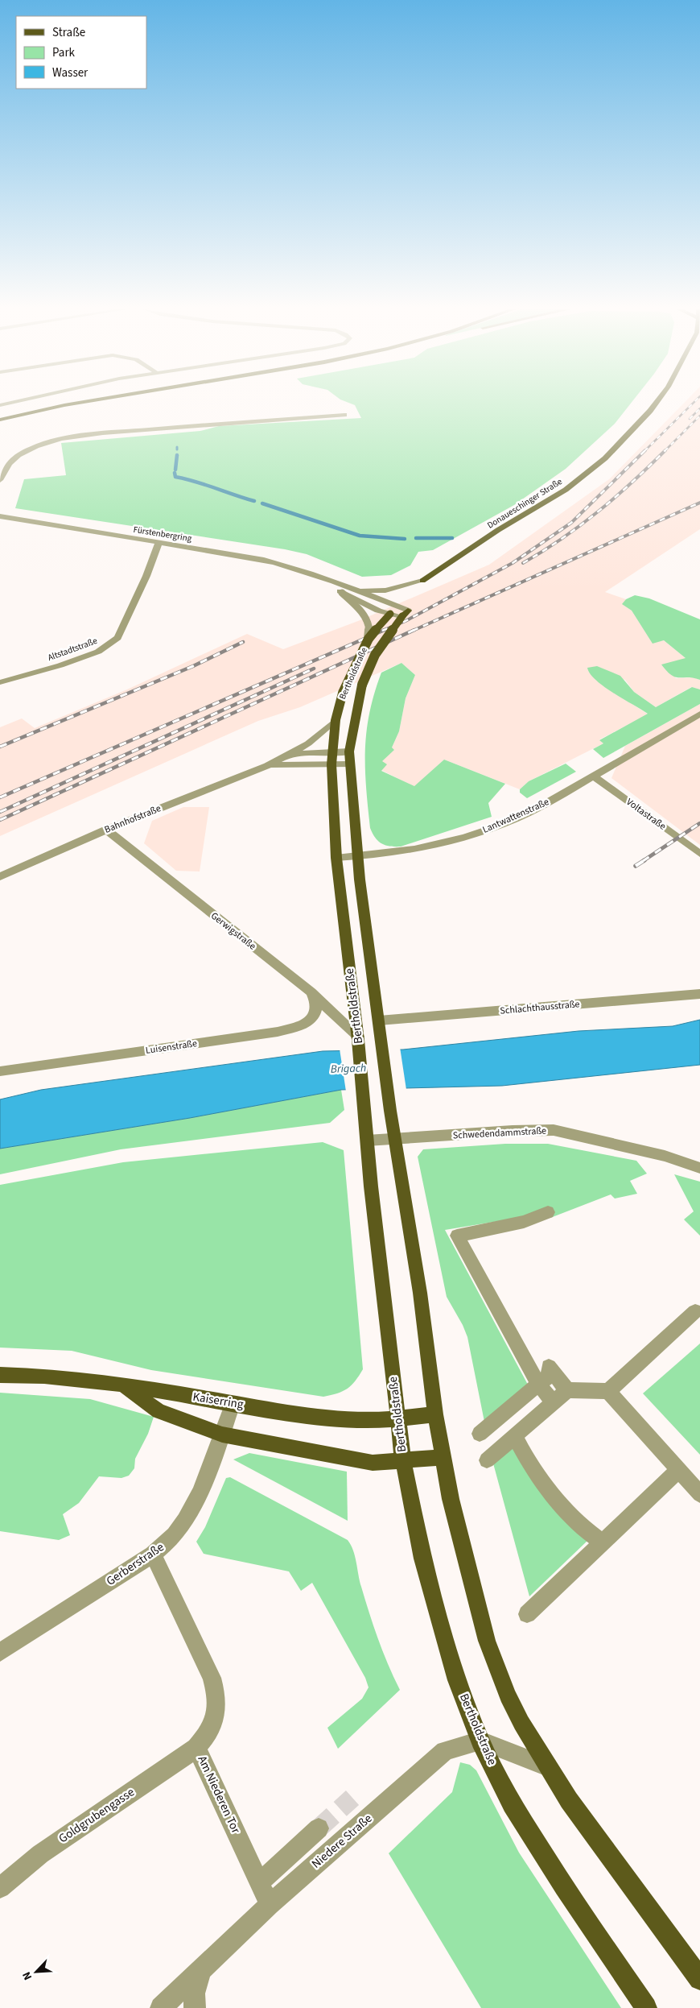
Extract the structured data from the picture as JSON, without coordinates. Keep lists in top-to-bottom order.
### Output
{
  "streets": {
    "main road": ["Donaueschinger Straße", "Bertholdstraße", "Kaiserring"],
    "street": [
      "Fürstenbergring",
      "Altstadtstraße",
      "Voltastraße",
      "Lantwattenstraße",
      "Bahnhofstraße",
      "Gerwigstraße",
      "Schlachthausstraße",
      "Luisenstraße",
      "Schwedendammstraße",
      "Gerberstraße",
      "Am Niederen Tor",
      "Goldgrubengasse",
      "Niedere Straße"
    ]
  },
  "crossings": [
    ["Fürstenbergring", "Altstadtstraße"],
    ["Bertholdstraße", "Lantwattenstraße"],
    ["Bertholdstraße", "Bahnhofstraße"],
    ["Bertholdstraße", "Gerwigstraße"],
    ["Bertholdstraße", "Schlachthausstraße"],
    ["Bertholdstraße", "Schwedendammstraße"],
    ["Bertholdstraße", "Kaiserring"],
    ["Bertholdstraße", "Niedere Straße"],
    ["Voltastraße", "Lantwattenstraße"],
    ["Bahnhofstraße", "Gerwigstraße"],
    ["Gerwigstraße", "Luisenstraße"],
    ["Kaiserring", "Gerberstraße"],
    ["Gerberstraße", "Am Niederen Tor"],
    ["Am Niederen Tor", "Goldgrubengasse"],
    ["Am Niederen Tor", "Niedere Straße"]
  ],
  "water": ["Brigach"],
  "legend": ["Straße", "Park", "Wasser"],
  "north": "bottom left"
}
